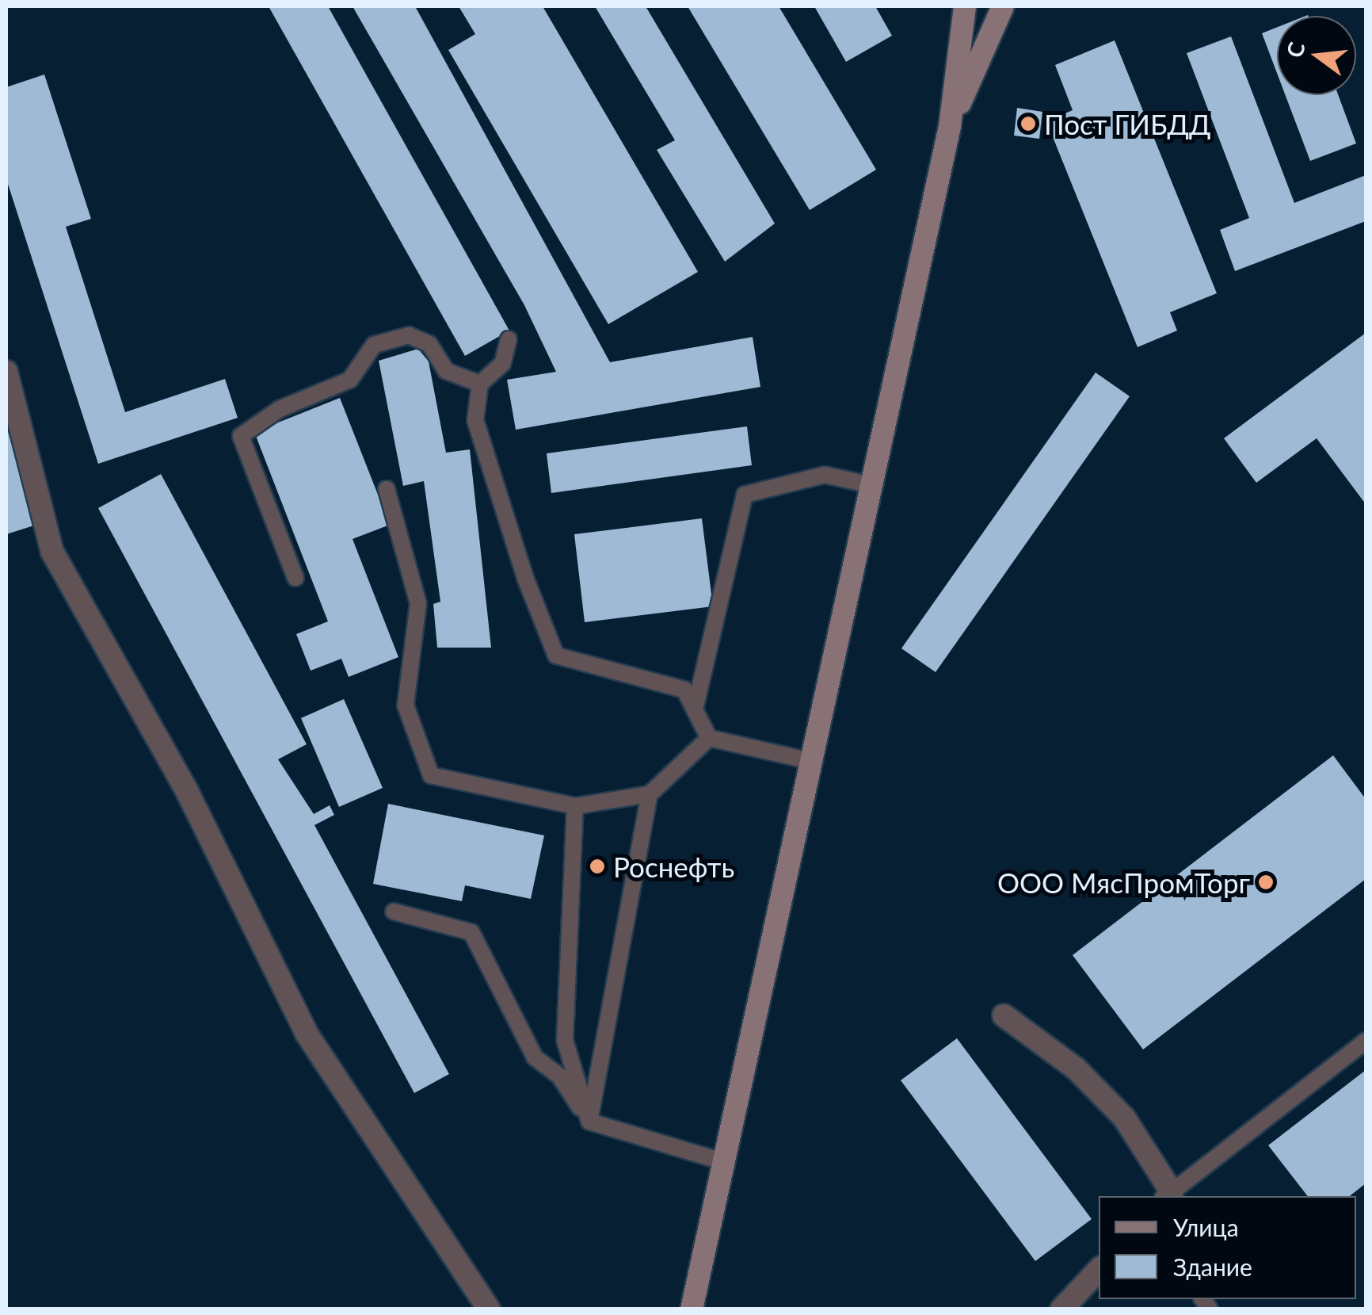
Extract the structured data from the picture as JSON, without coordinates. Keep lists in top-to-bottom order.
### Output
{
  "places": ["Пост ГИБДД", "Роснефть", "ООО МясПромТорг"],
  "legend": ["Улица", "Здание"],
  "north": "left"
}
